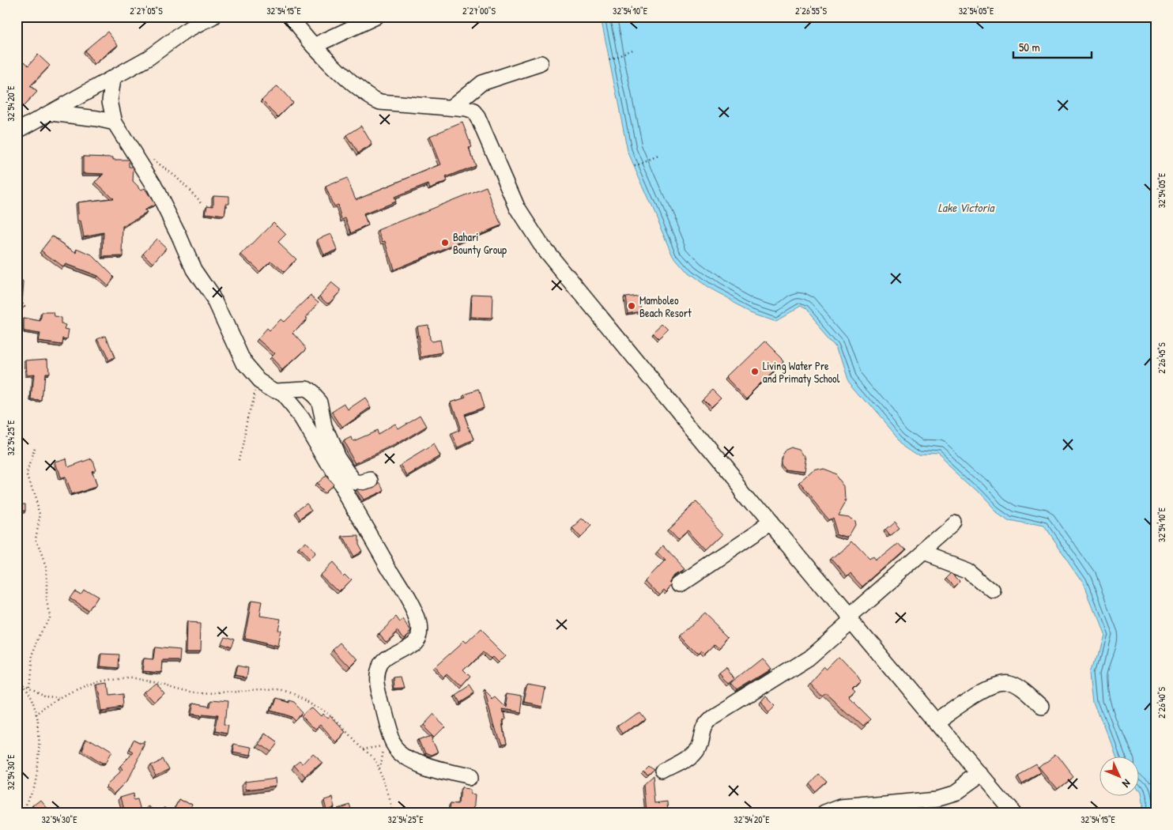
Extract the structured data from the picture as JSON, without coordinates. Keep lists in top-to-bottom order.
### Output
{
  "water": ["Lake Victoria"],
  "places": ["Bahari Bounty Group", "Mamboleo Beach Resort", "Living Water Pre and Primaty School"],
  "scale_bar": "50 m",
  "north": "bottom right",
  "coordinates": [
    "2°27'05\"S",
    "32°54'15\"E",
    "2°27'00\"S",
    "32°54'10\"E",
    "2°26'55\"S",
    "32°54'05\"E",
    "32°54'20\"E",
    "2°26'45\"S",
    "32°54'25\"E",
    "2°26'40\"S",
    "32°54'30\"E"
  ]
}
